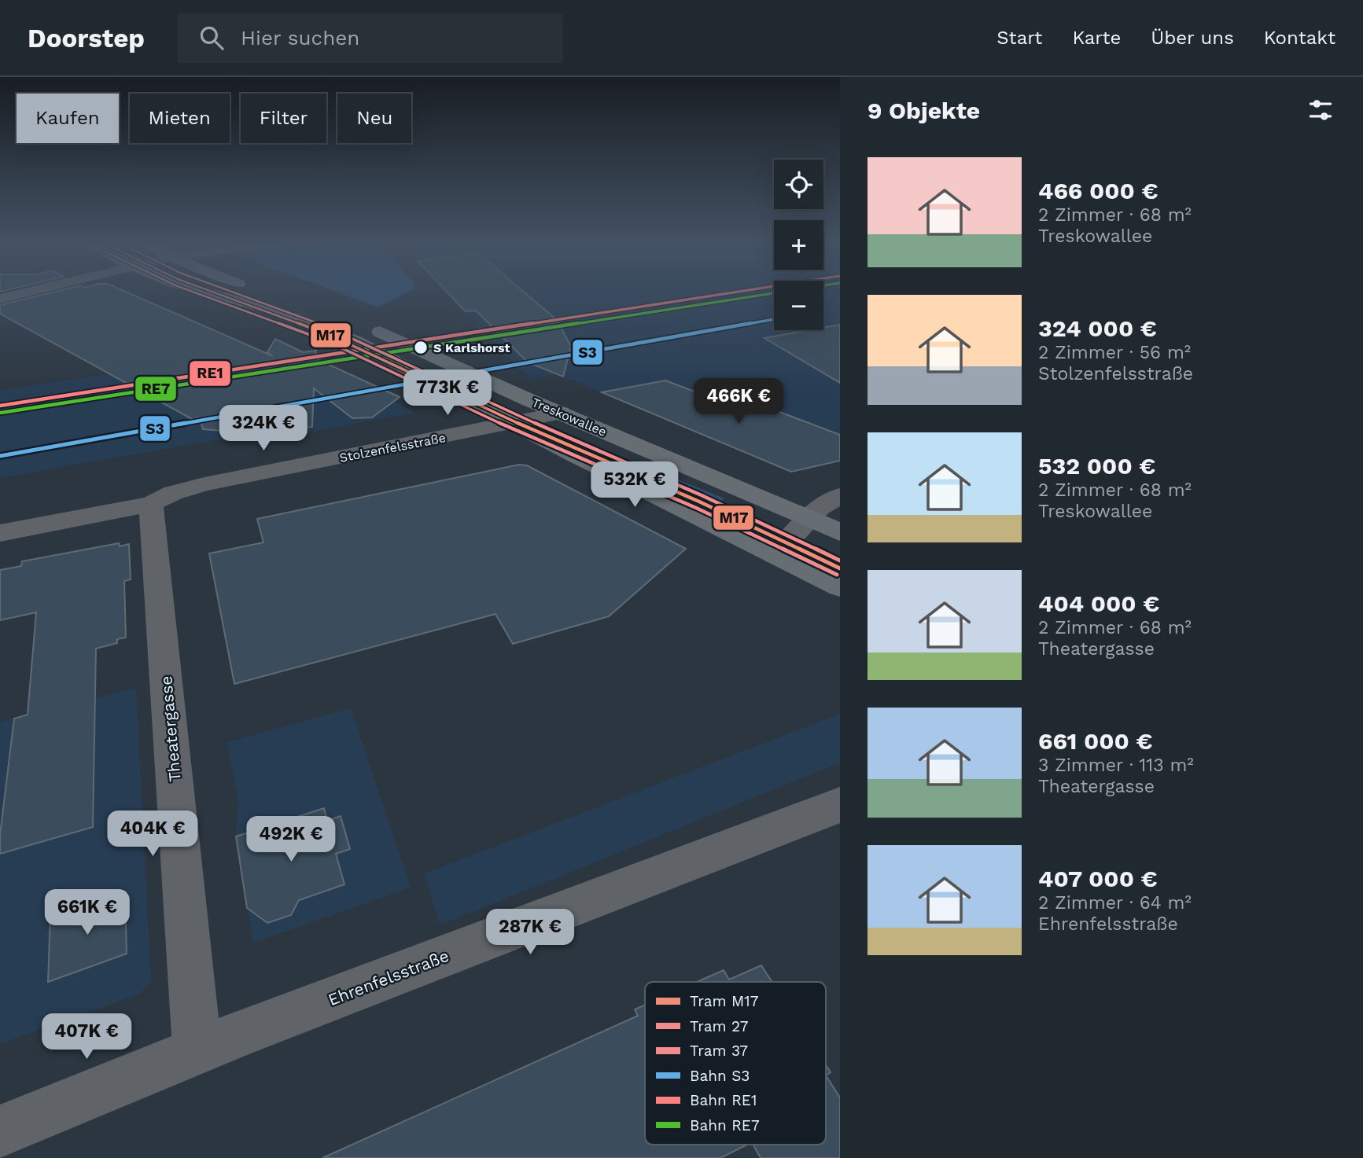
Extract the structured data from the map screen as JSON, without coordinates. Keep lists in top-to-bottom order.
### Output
{
  "streets": {
    "main road": ["Treskowallee"],
    "street": ["Stolzenfelsstraße", "Theatergasse", "Ehrenfelsstraße"]
  },
  "crossings": [
    ["Treskowallee", "Stolzenfelsstraße"],
    ["Stolzenfelsstraße", "Theatergasse"],
    ["Theatergasse", "Ehrenfelsstraße"]
  ],
  "places": ["S Karlshorst"],
  "lines": [
    "tram line M17",
    "tram line 27",
    "tram line 37",
    "rail line RE1",
    "rail line RE7",
    "rail line S3"
  ],
  "legend": [
    "Tram M17",
    "Tram 27",
    "Tram 37",
    "Bahn S3",
    "Bahn RE1",
    "Bahn RE7"
  ],
  "page": {
    "header": "Doorstep",
    "search": "Hier suchen",
    "nav": [
      "Start",
      "Karte",
      "Über uns",
      "Kontakt"
    ],
    "heading": "9 Objekte",
    "chip": [
      "Kaufen",
      "Mieten",
      "Filter",
      "Neu"
    ],
    "list": [
      {
        "name": "466 000 €",
        "note": "2 Zimmer · 68 m² · Treskowallee"
      },
      {
        "name": "324 000 €",
        "note": "2 Zimmer · 56 m² · Stolzenfelsstraße"
      },
      {
        "name": "532 000 €",
        "note": "2 Zimmer · 68 m² · Treskowallee"
      },
      {
        "name": "404 000 €",
        "note": "2 Zimmer · 68 m² · Theatergasse"
      },
      {
        "name": "661 000 €",
        "note": "3 Zimmer · 113 m² · Theatergasse"
      },
      {
        "name": "407 000 €",
        "note": "2 Zimmer · 64 m² · Ehrenfelsstraße"
      }
    ],
    "map_buttons": ["+", "−"],
    "price": [
      "773K €",
      "466K €",
      "324K €",
      "532K €",
      "404K €",
      "492K €",
      "661K €",
      "287K €",
      "407K €"
    ]
  }
}
